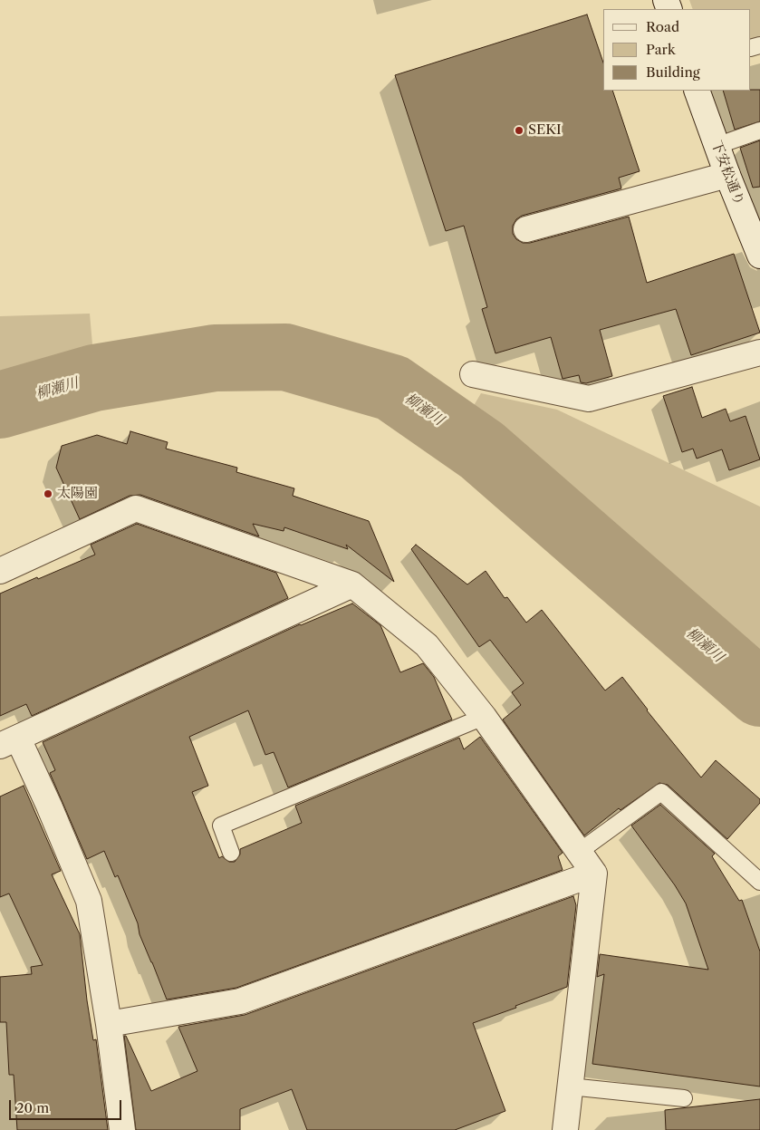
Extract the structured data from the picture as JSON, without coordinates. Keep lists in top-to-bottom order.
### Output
{
  "streets": {
    "street": ["下安松通り"]
  },
  "water": ["柳瀬川"],
  "places": ["SEKI", "太陽園"],
  "legend": ["Road", "Park", "Building"],
  "scale_bar": "20 m"
}
